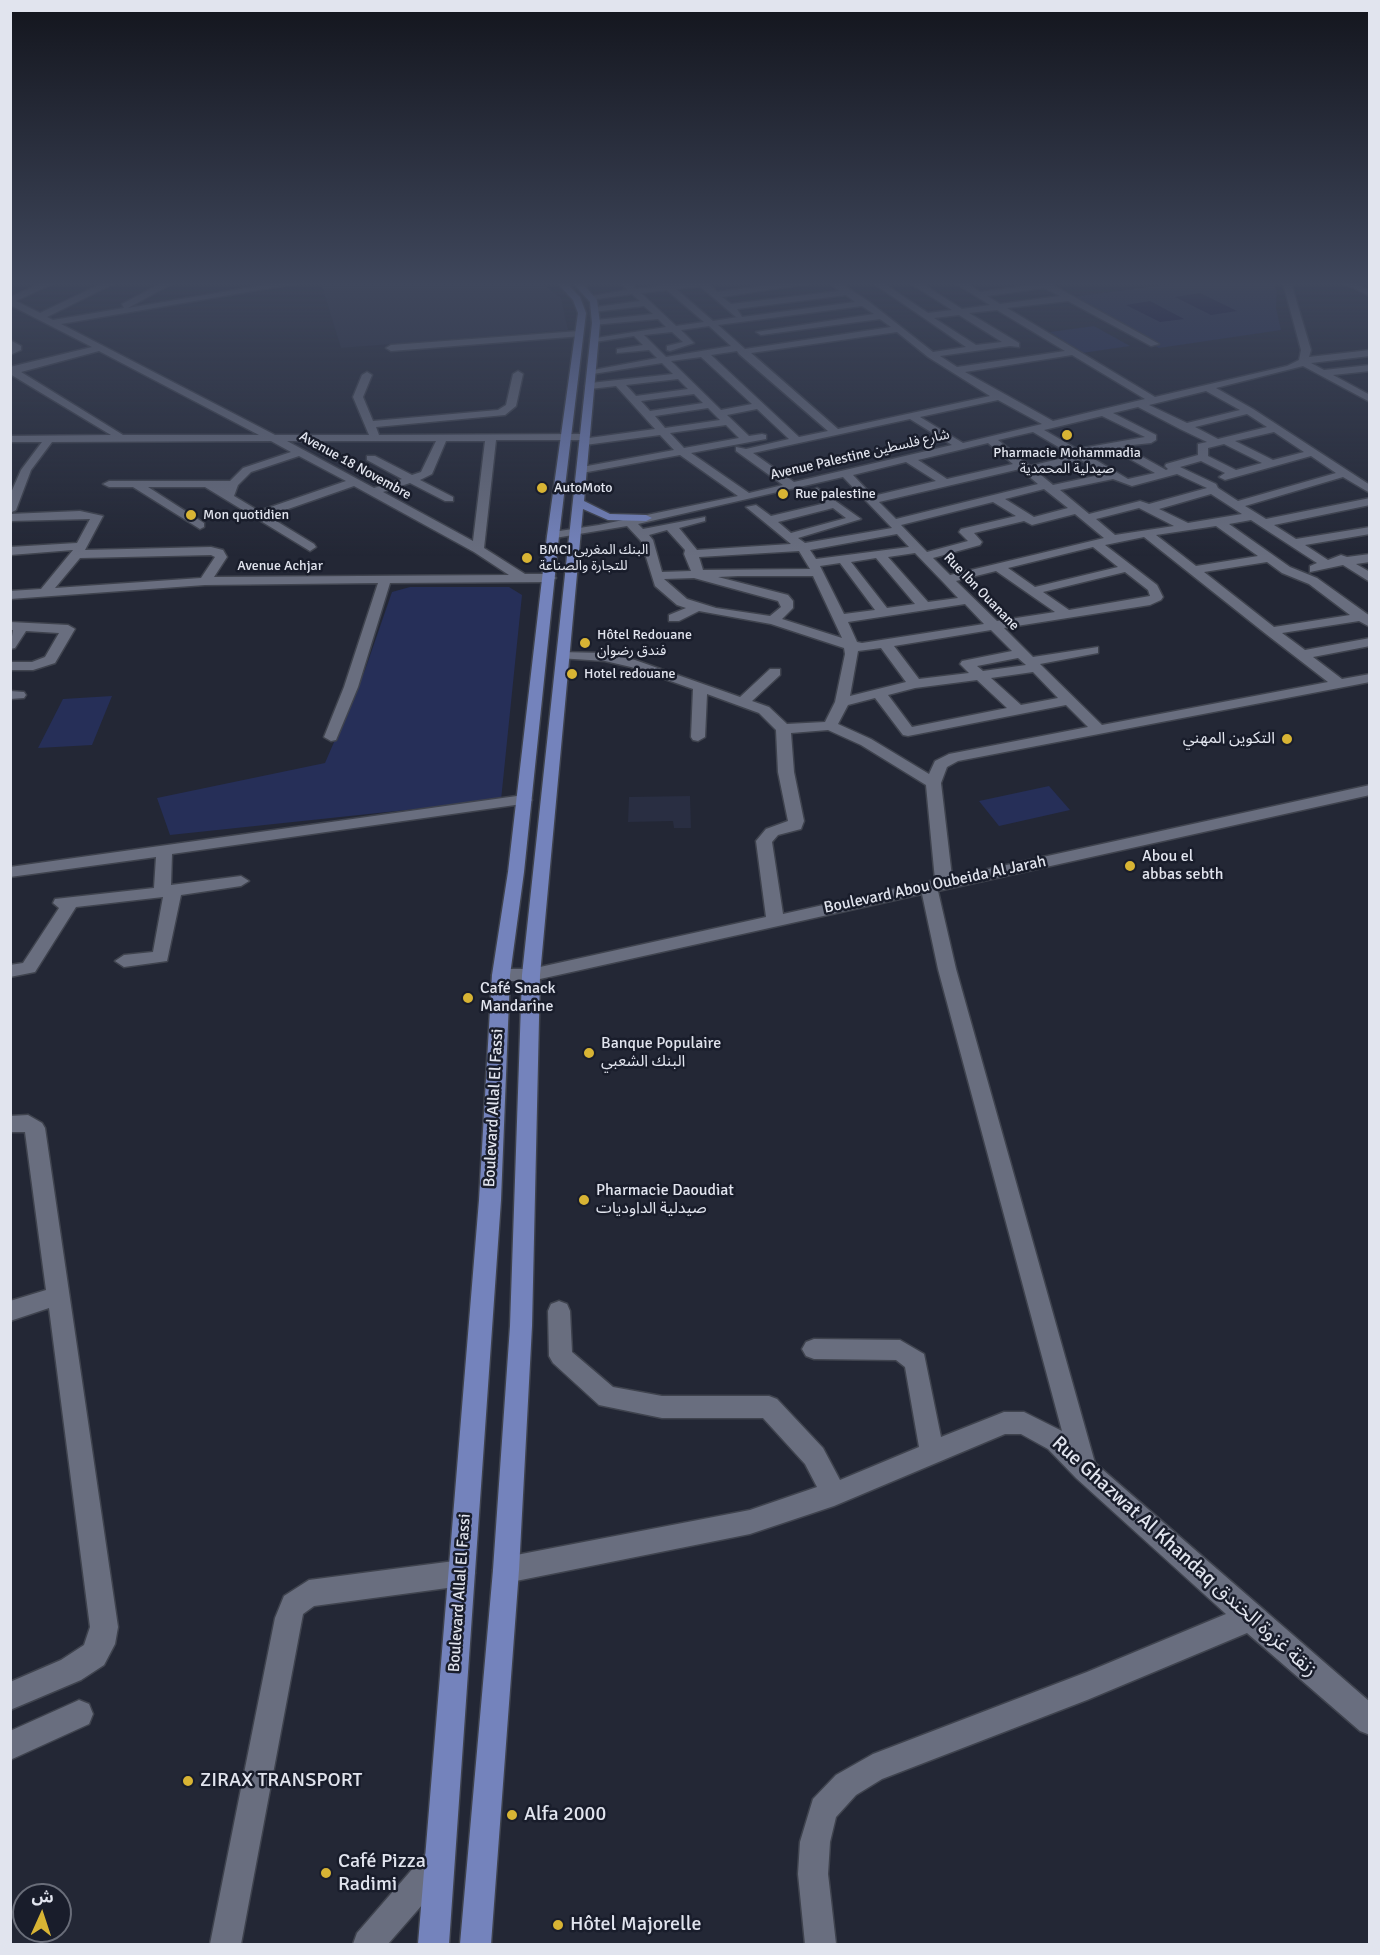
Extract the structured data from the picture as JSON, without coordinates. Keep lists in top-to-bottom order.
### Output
{
  "streets": {
    "main road": ["Boulevard Allal El Fassi"],
    "street": [
      "Avenue Palestine شارع فلسطين",
      "Avenue 18 Novembre",
      "Avenue Achjar",
      "Rue Ibn Ouanane",
      "Boulevard Abou Oubeida Al Jarah",
      "Rue Ghazwat Al Khandaq زنقة غزوة الخندق"
    ]
  },
  "crossings": [
    ["Avenue Palestine شارع فلسطين", "Rue Ibn Ouanane"],
    ["Avenue Palestine شارع فلسطين", "Boulevard Allal El Fassi"],
    ["Avenue 18 Novembre", "Avenue Achjar"],
    ["Avenue Achjar", "Boulevard Allal El Fassi"],
    ["Boulevard Abou Oubeida Al Jarah", "Boulevard Allal El Fassi"],
    ["Boulevard Allal El Fassi", "Rue Ghazwat Al Khandaq زنقة غزوة الخندق"]
  ],
  "places": [
    "Pharmacie Mohammadia صيدلية المحمدية",
    "AutoMoto",
    "Rue palestine",
    "Mon quotidien",
    "BMCI البنك المغربي للتجارة والصناعة",
    "Hôtel Redouane فندق رضوان",
    "Hotel redouane",
    "التكوين المهني",
    "Abou el abbas sebth",
    "Café Snack Mandarine",
    "Banque Populaire البنك الشعبي",
    "Pharmacie Daoudiat صيدلية الداوديات",
    "ZIRAX TRANSPORT",
    "Alfa 2000",
    "Café Pizza Radimi",
    "Hôtel Majorelle"
  ],
  "north": "top"
}
